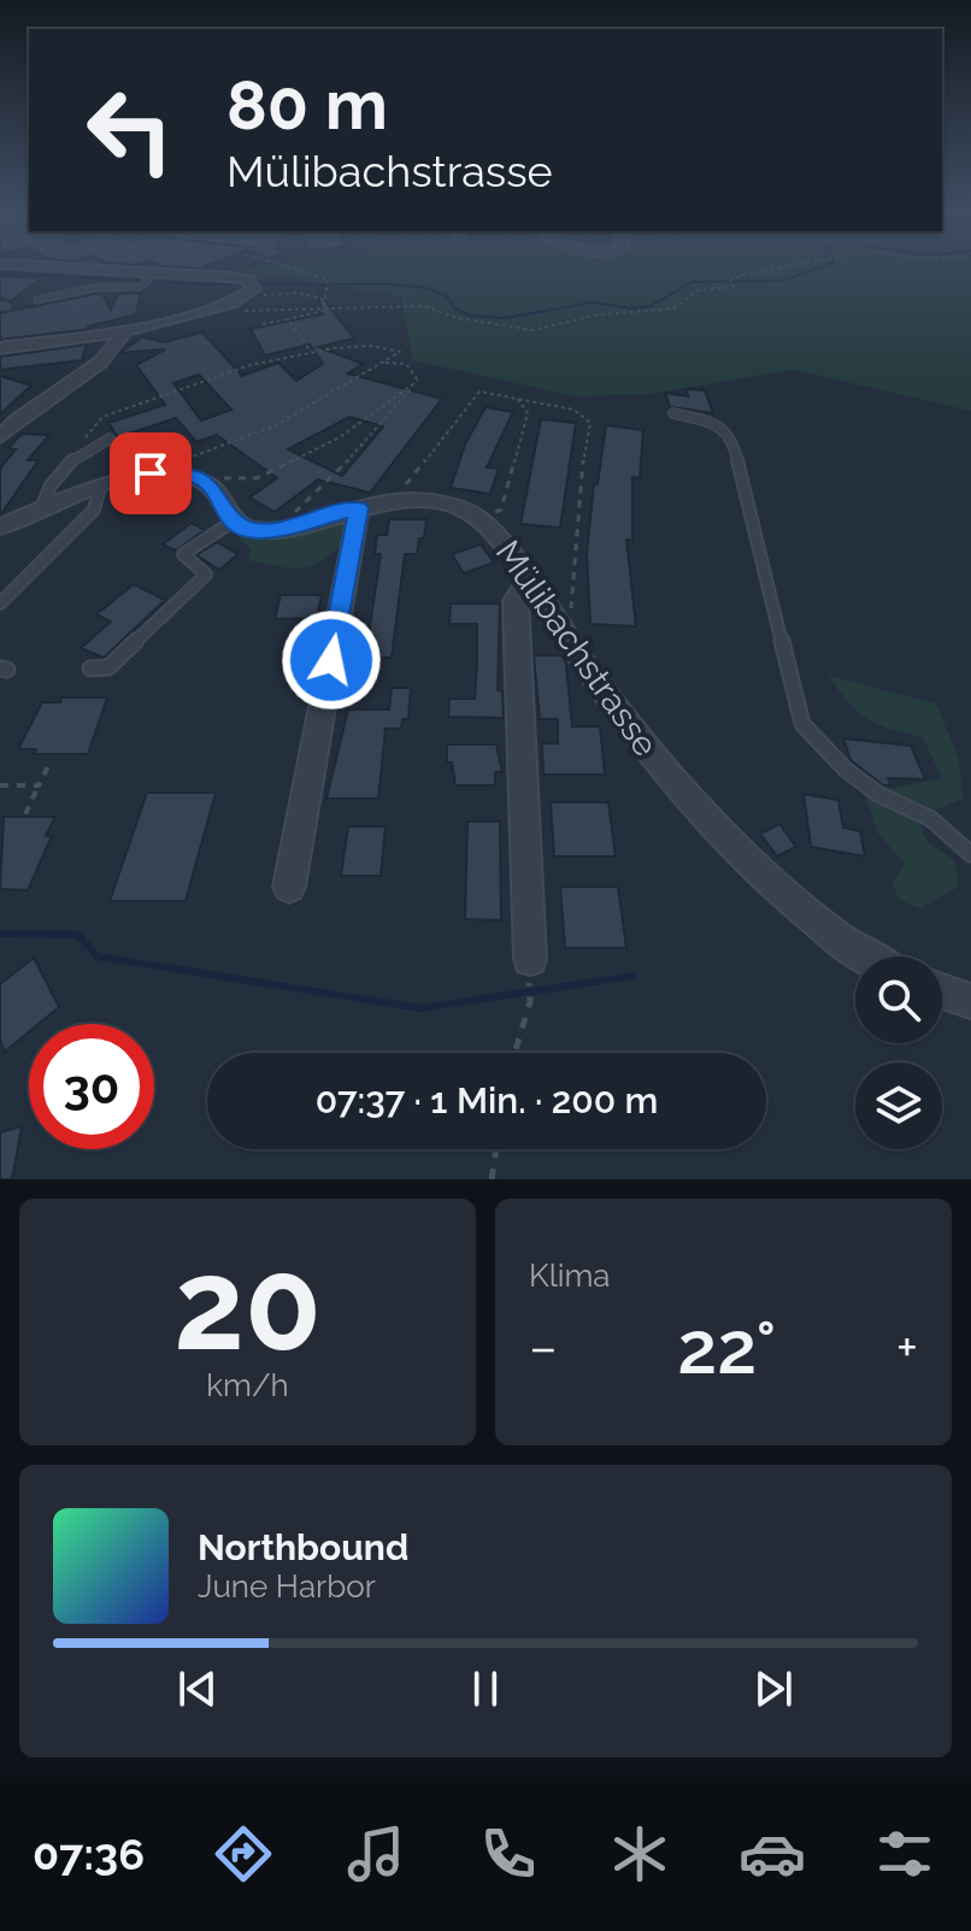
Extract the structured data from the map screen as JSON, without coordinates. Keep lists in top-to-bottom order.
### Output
{
  "streets": {
    "street": ["Mülibachstrasse"]
  },
  "page": {
    "turn": ["80 m", "Mülibachstrasse"],
    "limit": "30",
    "trip": "07:37 · 1 Min. · 200 m",
    "tile": [
      ["20", "km/h"],
      "Klima"
    ],
    "heat": ["−", "22°", "+"],
    "song": ["Northbound", "June Harbor"],
    "tabs": "07:36"
  }
}
